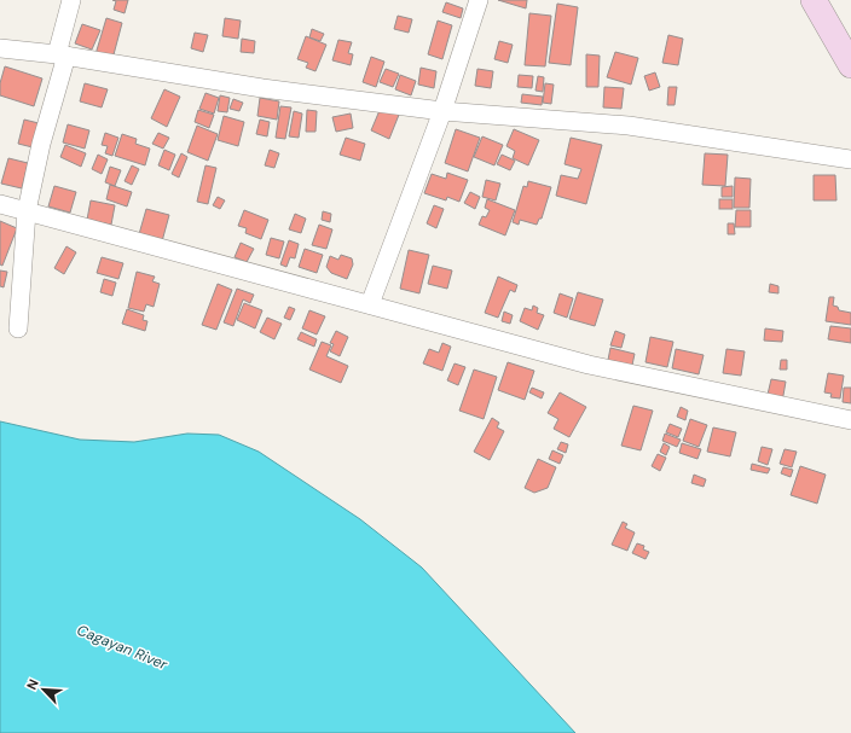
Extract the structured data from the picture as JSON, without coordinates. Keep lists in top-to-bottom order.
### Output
{
  "water": ["Cagayan River"],
  "north": "top left"
}
